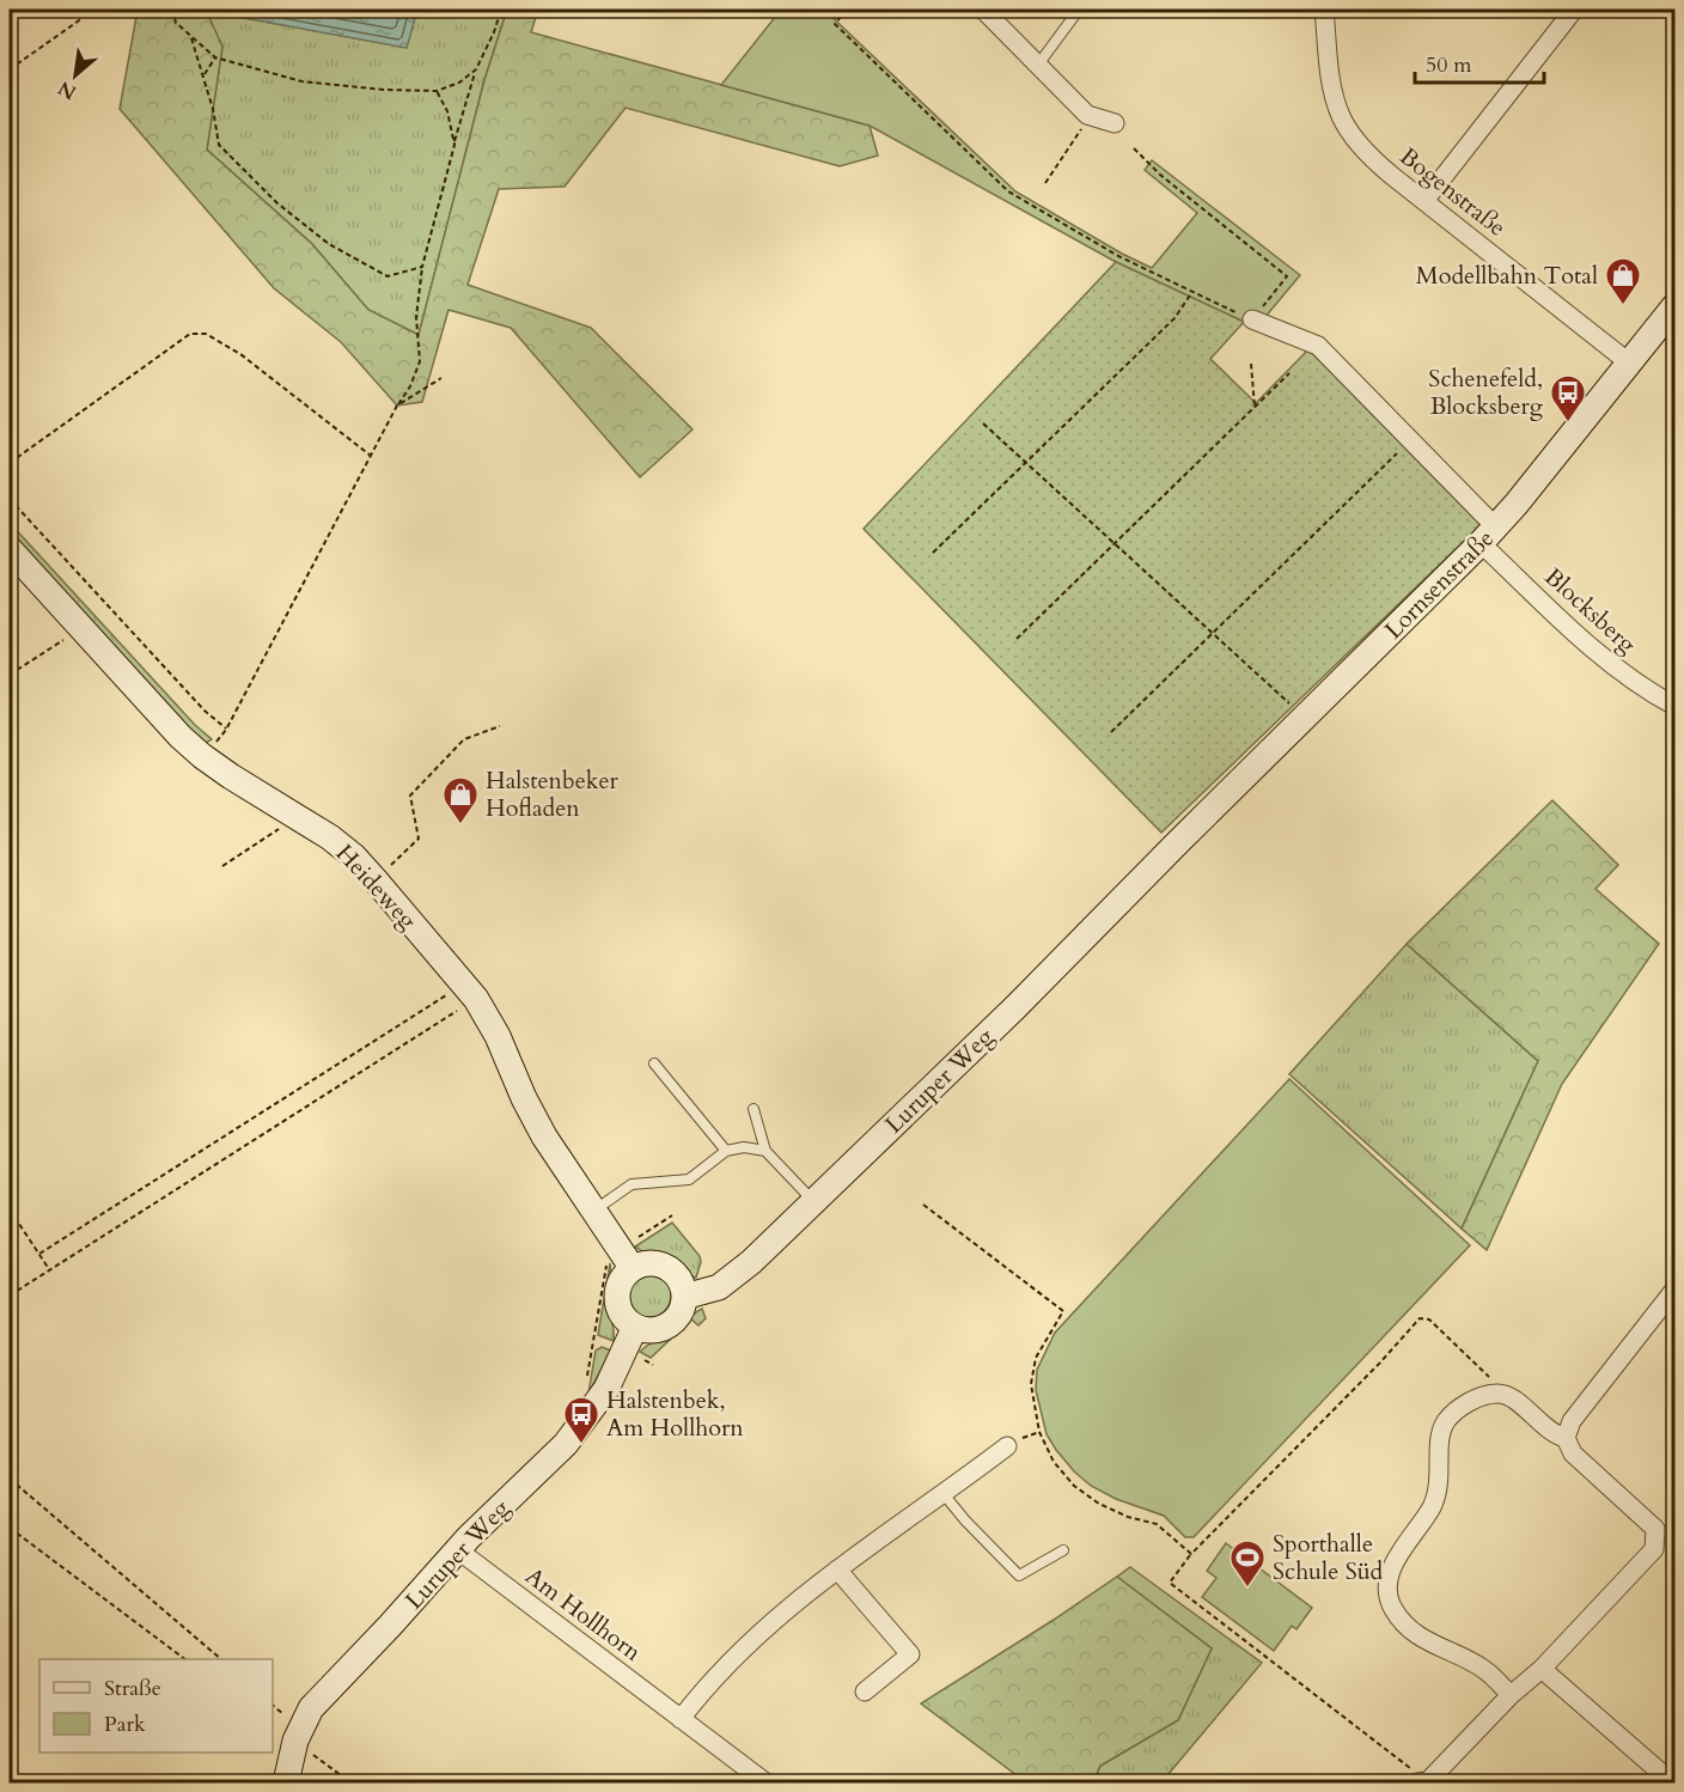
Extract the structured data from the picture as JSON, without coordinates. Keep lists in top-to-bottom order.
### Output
{
  "streets": {
    "street": [
      "Bogenstraße",
      "Lornsenstraße",
      "Blocksberg",
      "Heideweg",
      "Luruper Weg",
      "Am Hollhorn"
    ]
  },
  "crossings": [
    ["Bogenstraße", "Lornsenstraße"],
    ["Lornsenstraße", "Blocksberg"],
    ["Lornsenstraße", "Luruper Weg"],
    ["Heideweg", "Luruper Weg"],
    ["Luruper Weg", "Am Hollhorn"]
  ],
  "places": {
    "shop": ["Modellbahn Total", "Halstenbeker Hofladen"],
    "bus stop": ["Schenefeld, Blocksberg", "Halstenbek, Am Hollhorn"],
    "sports": ["Sporthalle Schule Süd"]
  },
  "legend": ["Straße", "Park"],
  "scale_bar": "50 m",
  "north": "bottom left"
}
